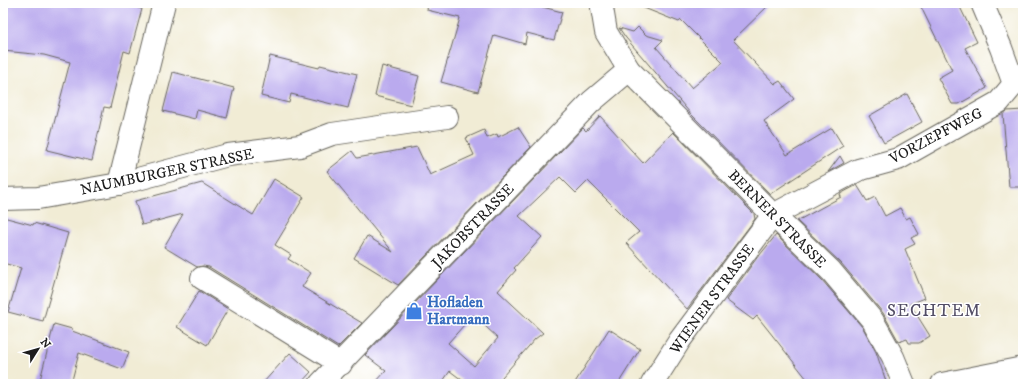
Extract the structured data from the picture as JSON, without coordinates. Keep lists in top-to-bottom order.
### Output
{
  "streets": {
    "street": [
      "VORZEPFWEG",
      "NAUMBURGER STRASSE",
      "BERNER STRASSE",
      "JAKOBSTRASSE",
      "WIENER STRASSE"
    ]
  },
  "crossings": [
    ["VORZEPFWEG", "BERNER STRASSE"],
    ["VORZEPFWEG", "WIENER STRASSE"],
    ["BERNER STRASSE", "JAKOBSTRASSE"],
    ["BERNER STRASSE", "WIENER STRASSE"]
  ],
  "districts": ["SECHTEM"],
  "places": {
    "shop": ["Hofladen Hartmann"]
  },
  "north": "top right"
}
